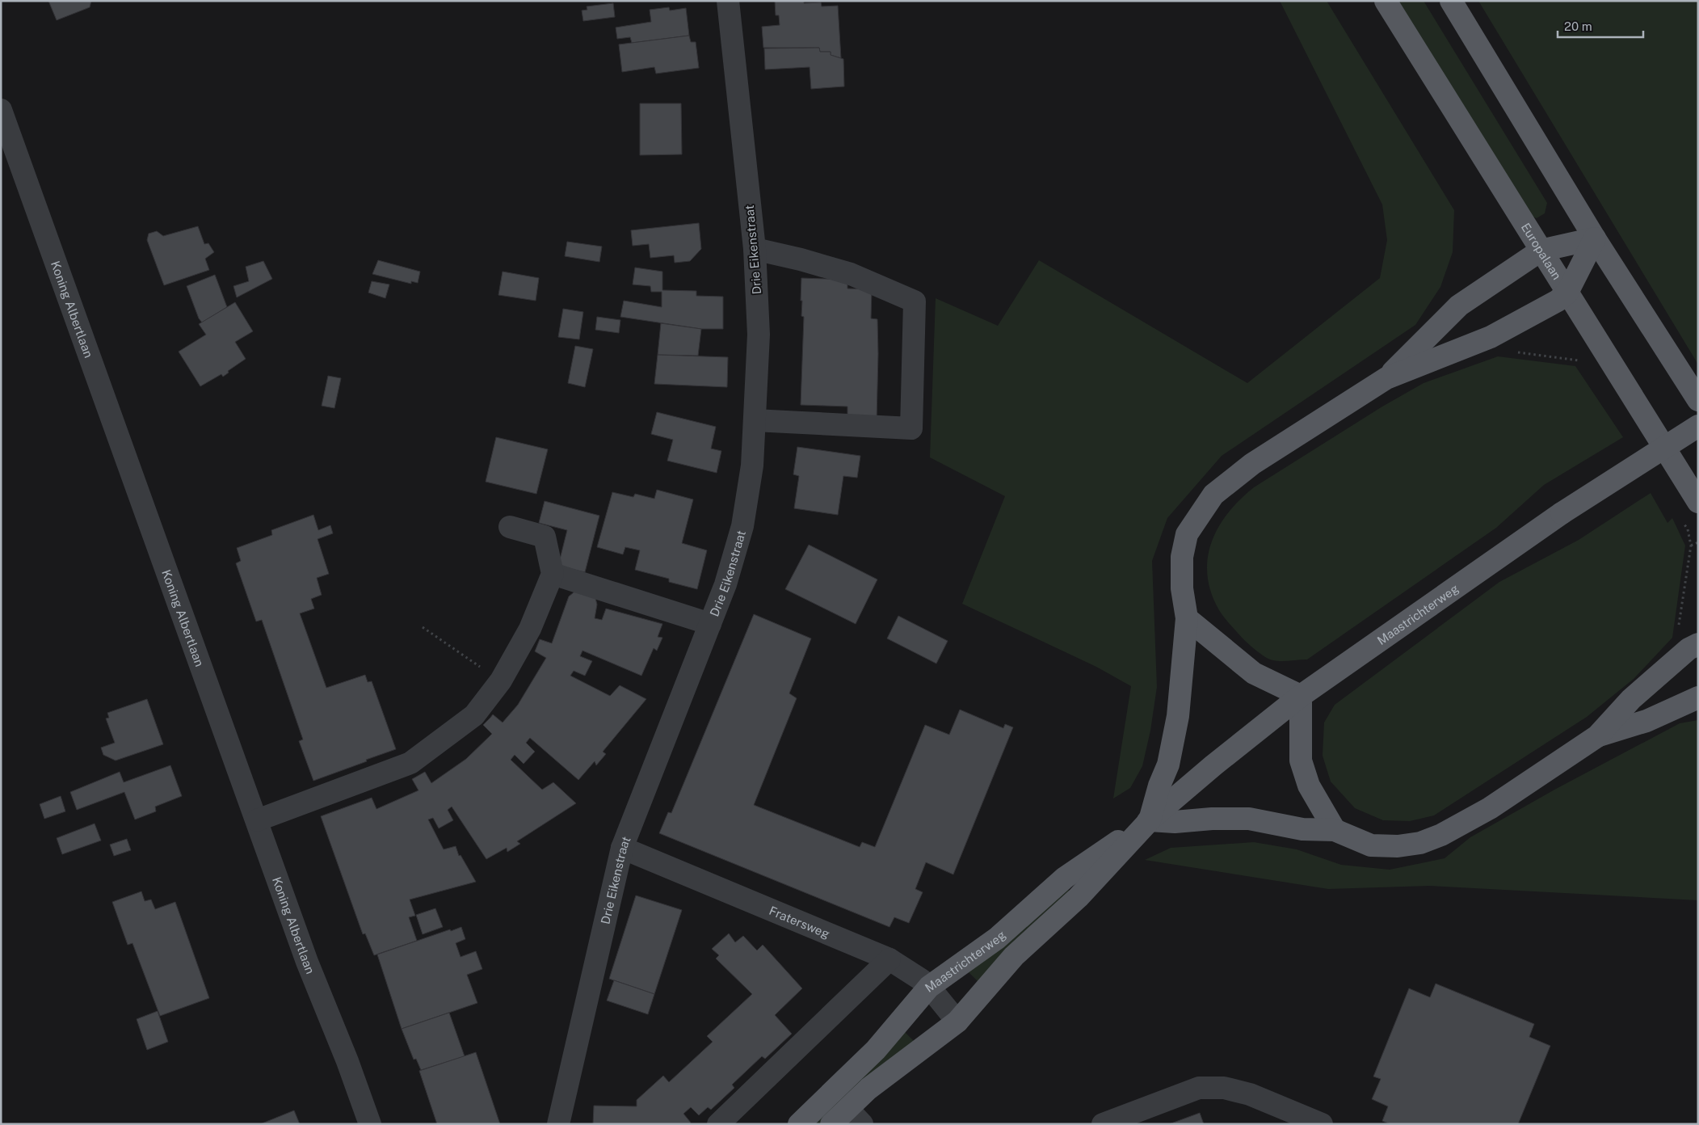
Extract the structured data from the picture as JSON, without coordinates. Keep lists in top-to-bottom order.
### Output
{
  "streets": {
    "main road": ["Europalaan", "Maastrichterweg"],
    "street": ["Drie Eikenstraat", "Koning Albertlaan", "Fratersweg"]
  },
  "crossings": [
    ["Drie Eikenstraat", "Fratersweg"],
    ["Maastrichterweg", "Fratersweg"]
  ],
  "scale_bar": "20 m"
}
